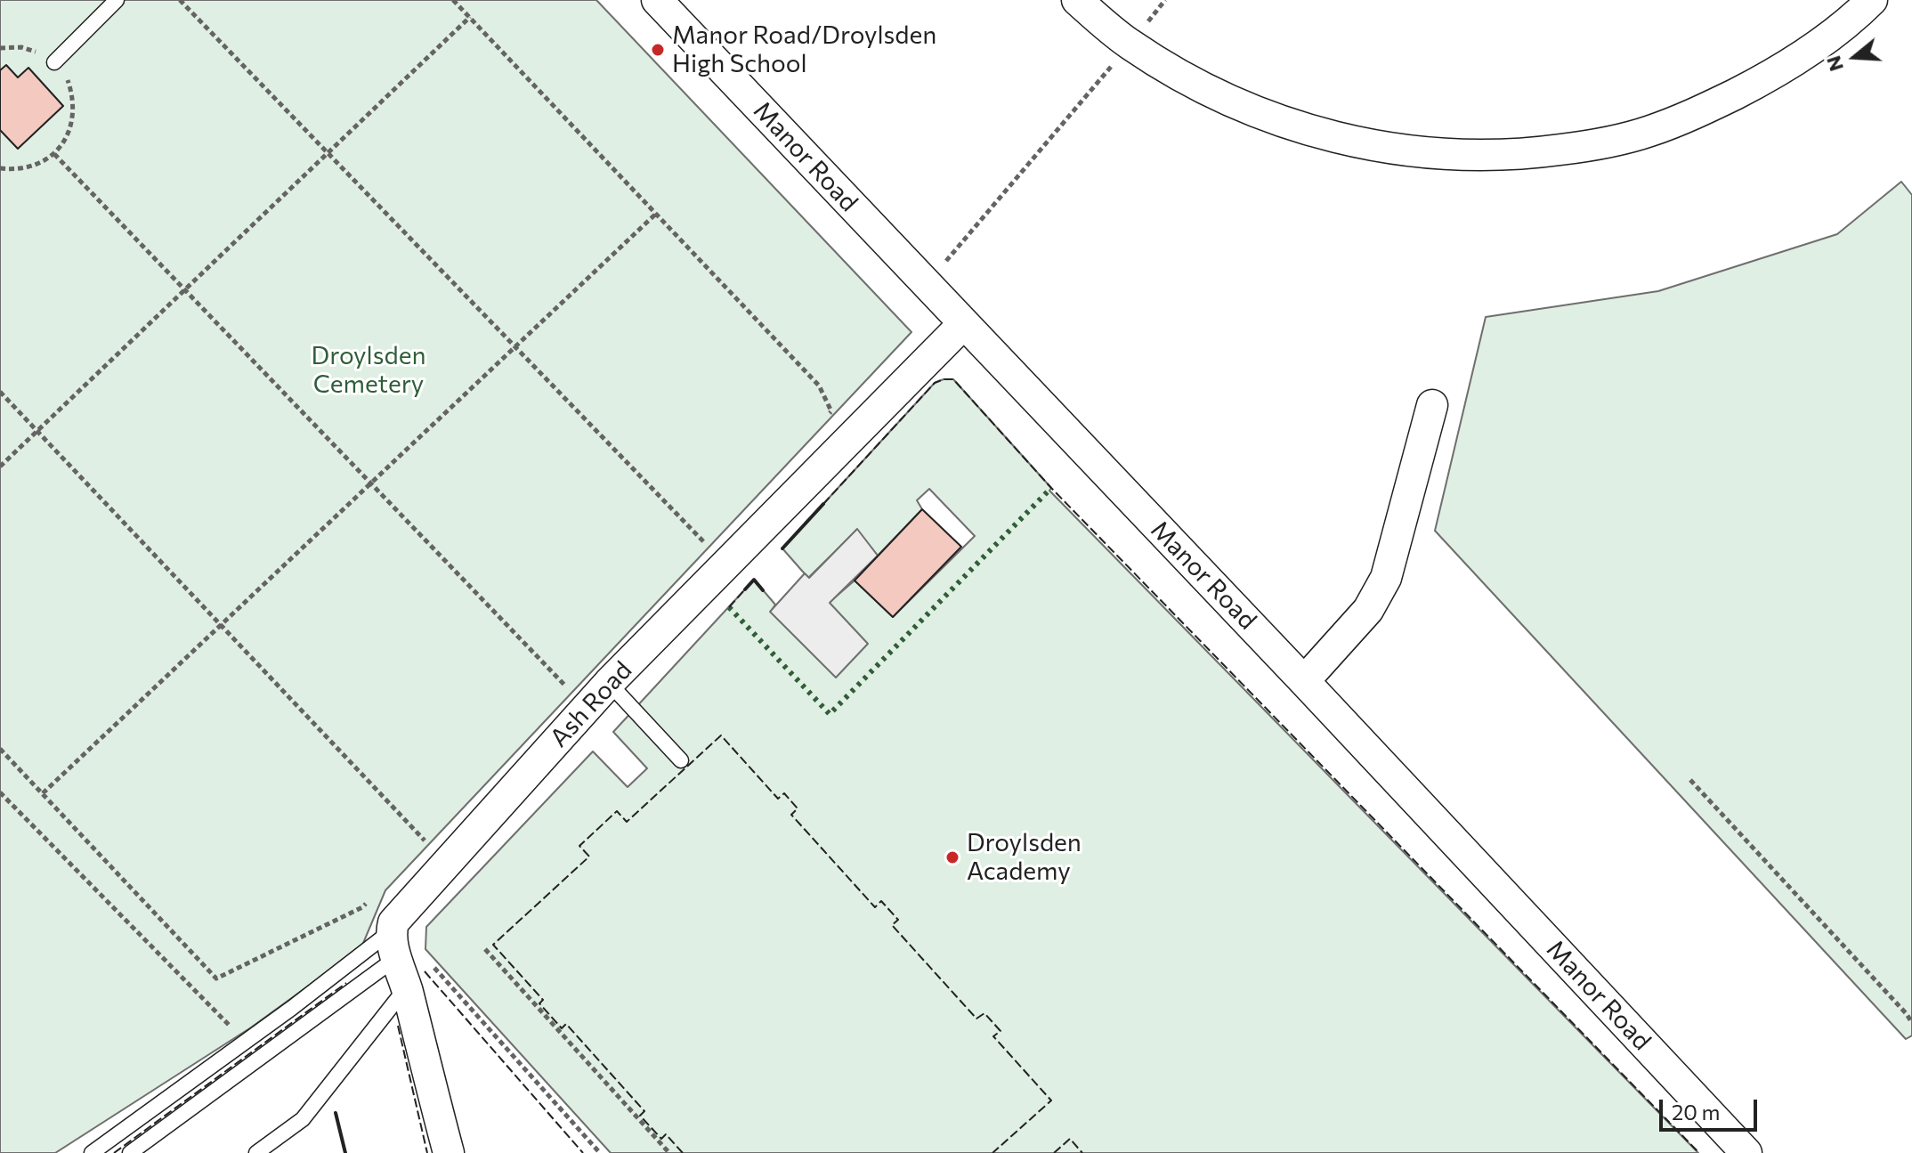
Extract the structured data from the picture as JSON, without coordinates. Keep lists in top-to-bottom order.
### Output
{
  "streets": {
    "street": ["Manor Road", "Ash Road"]
  },
  "crossings": [
    ["Manor Road", "Ash Road"]
  ],
  "parks": ["Droylsden Cemetery"],
  "places": ["Manor Road/Droylsden High School", "Droylsden Academy"],
  "scale_bar": "20 m",
  "north": "left"
}
